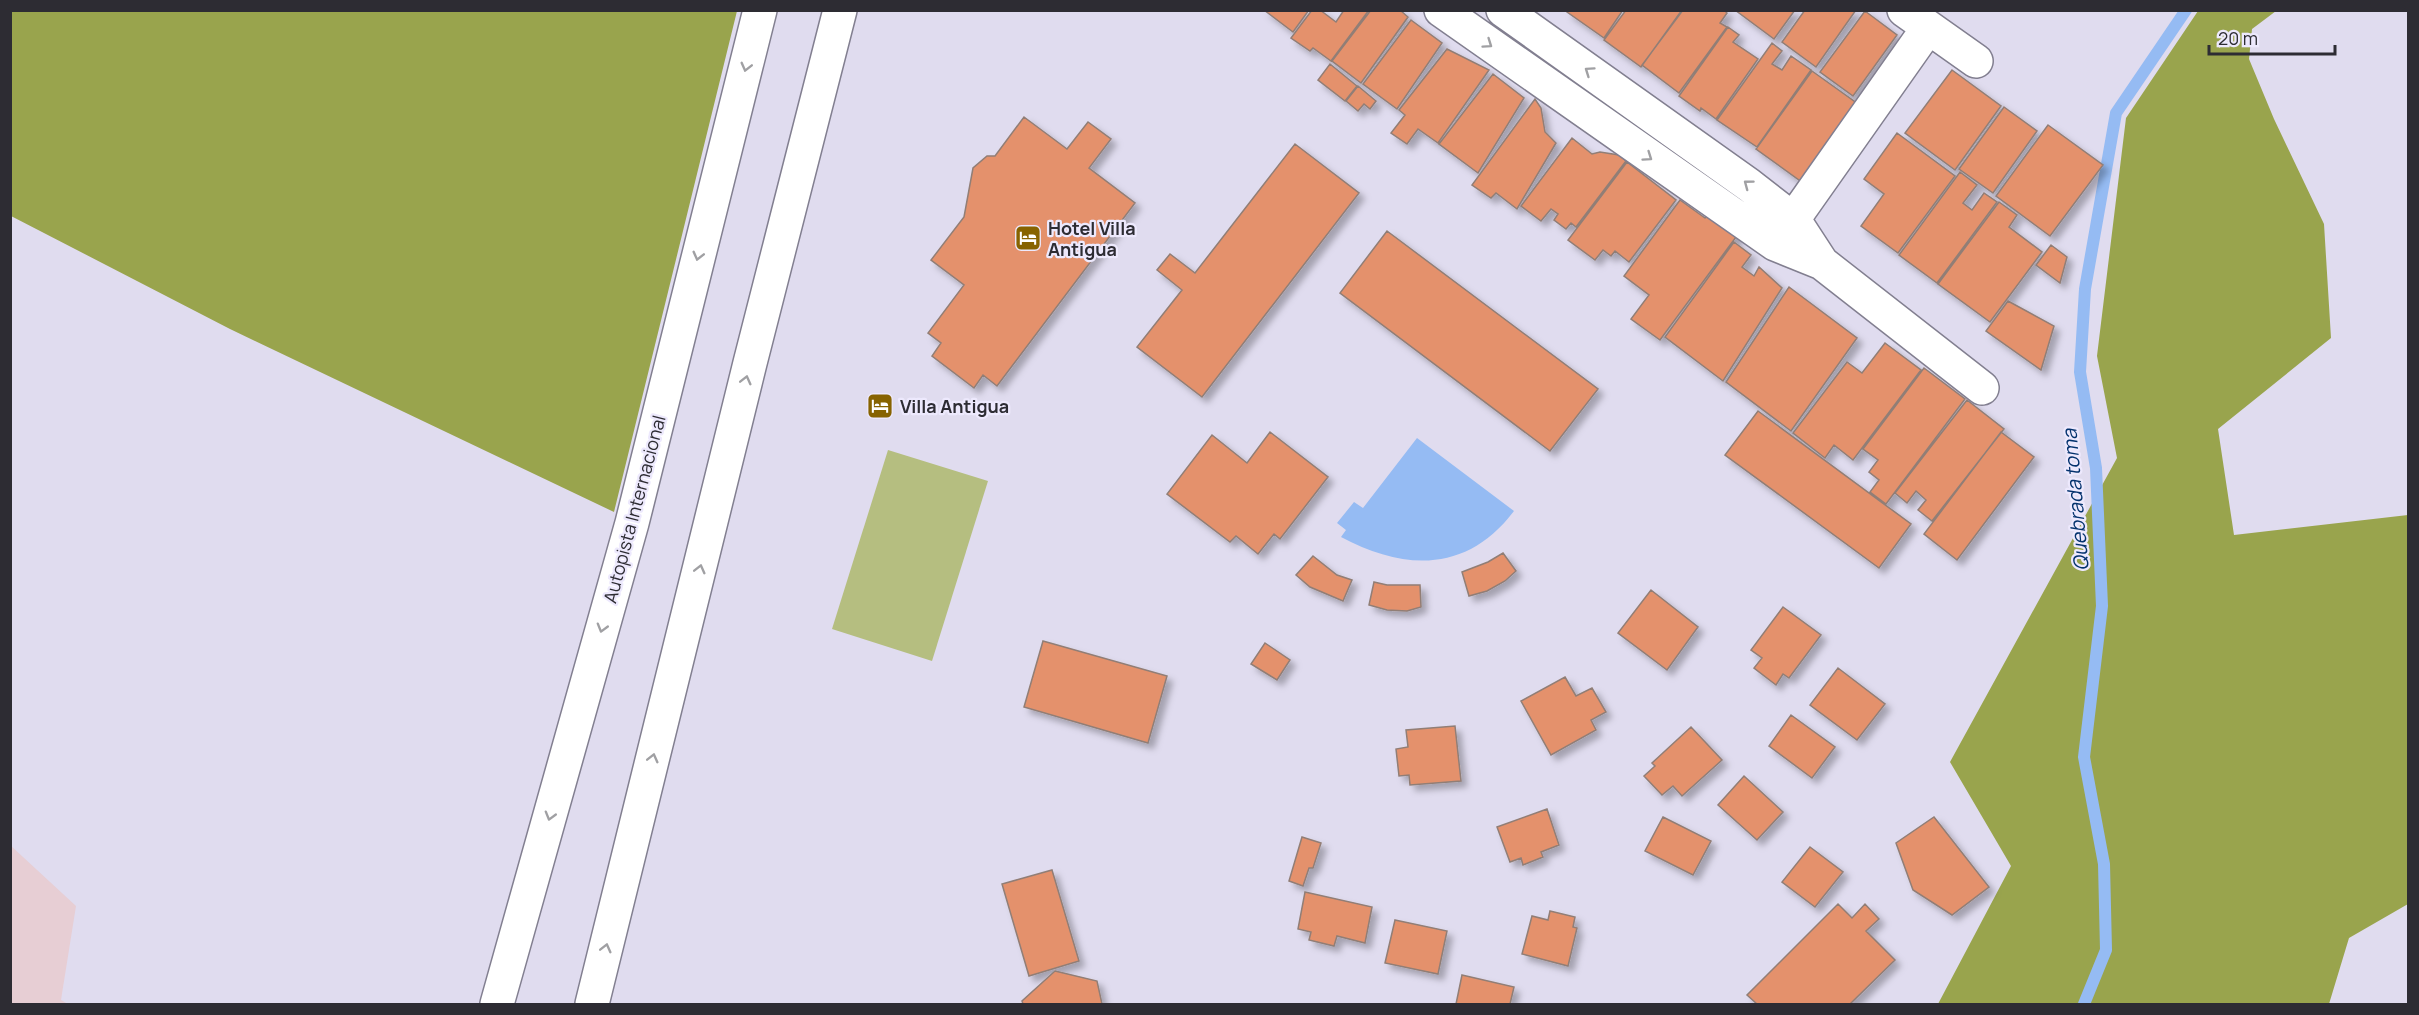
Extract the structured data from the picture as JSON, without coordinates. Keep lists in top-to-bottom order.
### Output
{
  "streets": {
    "main road": ["Autopista Internacional"]
  },
  "water": ["Quebrada toma"],
  "places": {
    "hotel": ["Hotel Villa Antigua", "Villa Antigua"]
  },
  "scale_bar": "20 m"
}
